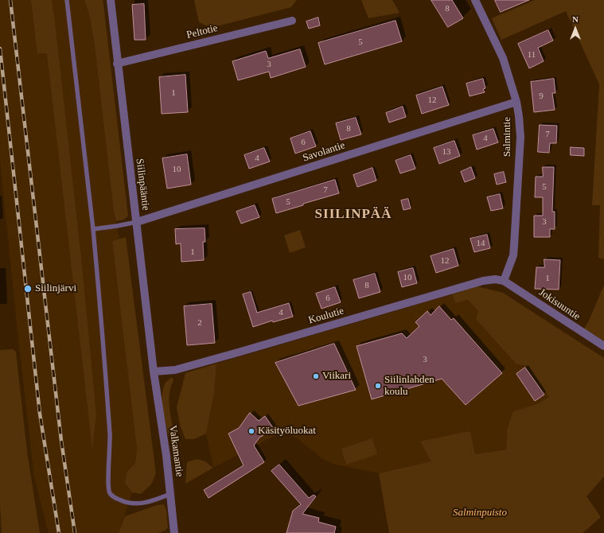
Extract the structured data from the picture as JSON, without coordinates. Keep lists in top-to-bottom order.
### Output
{
  "streets": {
    "street": [
      "Peltotie",
      "Salmintie",
      "Savolantie",
      "Siilinpääntie",
      "Jokisuuntie",
      "Koulutie",
      "Valkamantie"
    ]
  },
  "crossings": [
    ["Peltotie", "Siilinpääntie"],
    ["Salmintie", "Savolantie"],
    ["Salmintie", "Jokisuuntie"],
    ["Salmintie", "Koulutie"],
    ["Savolantie", "Siilinpääntie"],
    ["Siilinpääntie", "Koulutie"],
    ["Siilinpääntie", "Valkamantie"],
    ["Jokisuuntie", "Koulutie"],
    ["Koulutie", "Valkamantie"]
  ],
  "districts": ["SIILINPÄÄ"],
  "parks": ["Salminpuisto"],
  "places": [
    "Siilinjärvi",
    "Viikari",
    "Siilinlahden koulu",
    "Käsityöluokat"
  ],
  "house_numbers": [
    "8",
    "5",
    "11",
    "3",
    "1",
    "9",
    "12",
    "8",
    "7",
    "4",
    "6",
    "13",
    "4",
    "10",
    "5",
    "7",
    "5",
    "3",
    "14",
    "1",
    "12",
    "10",
    "1",
    "8",
    "6",
    "4",
    "2",
    "3"
  ],
  "north": "top"
}
